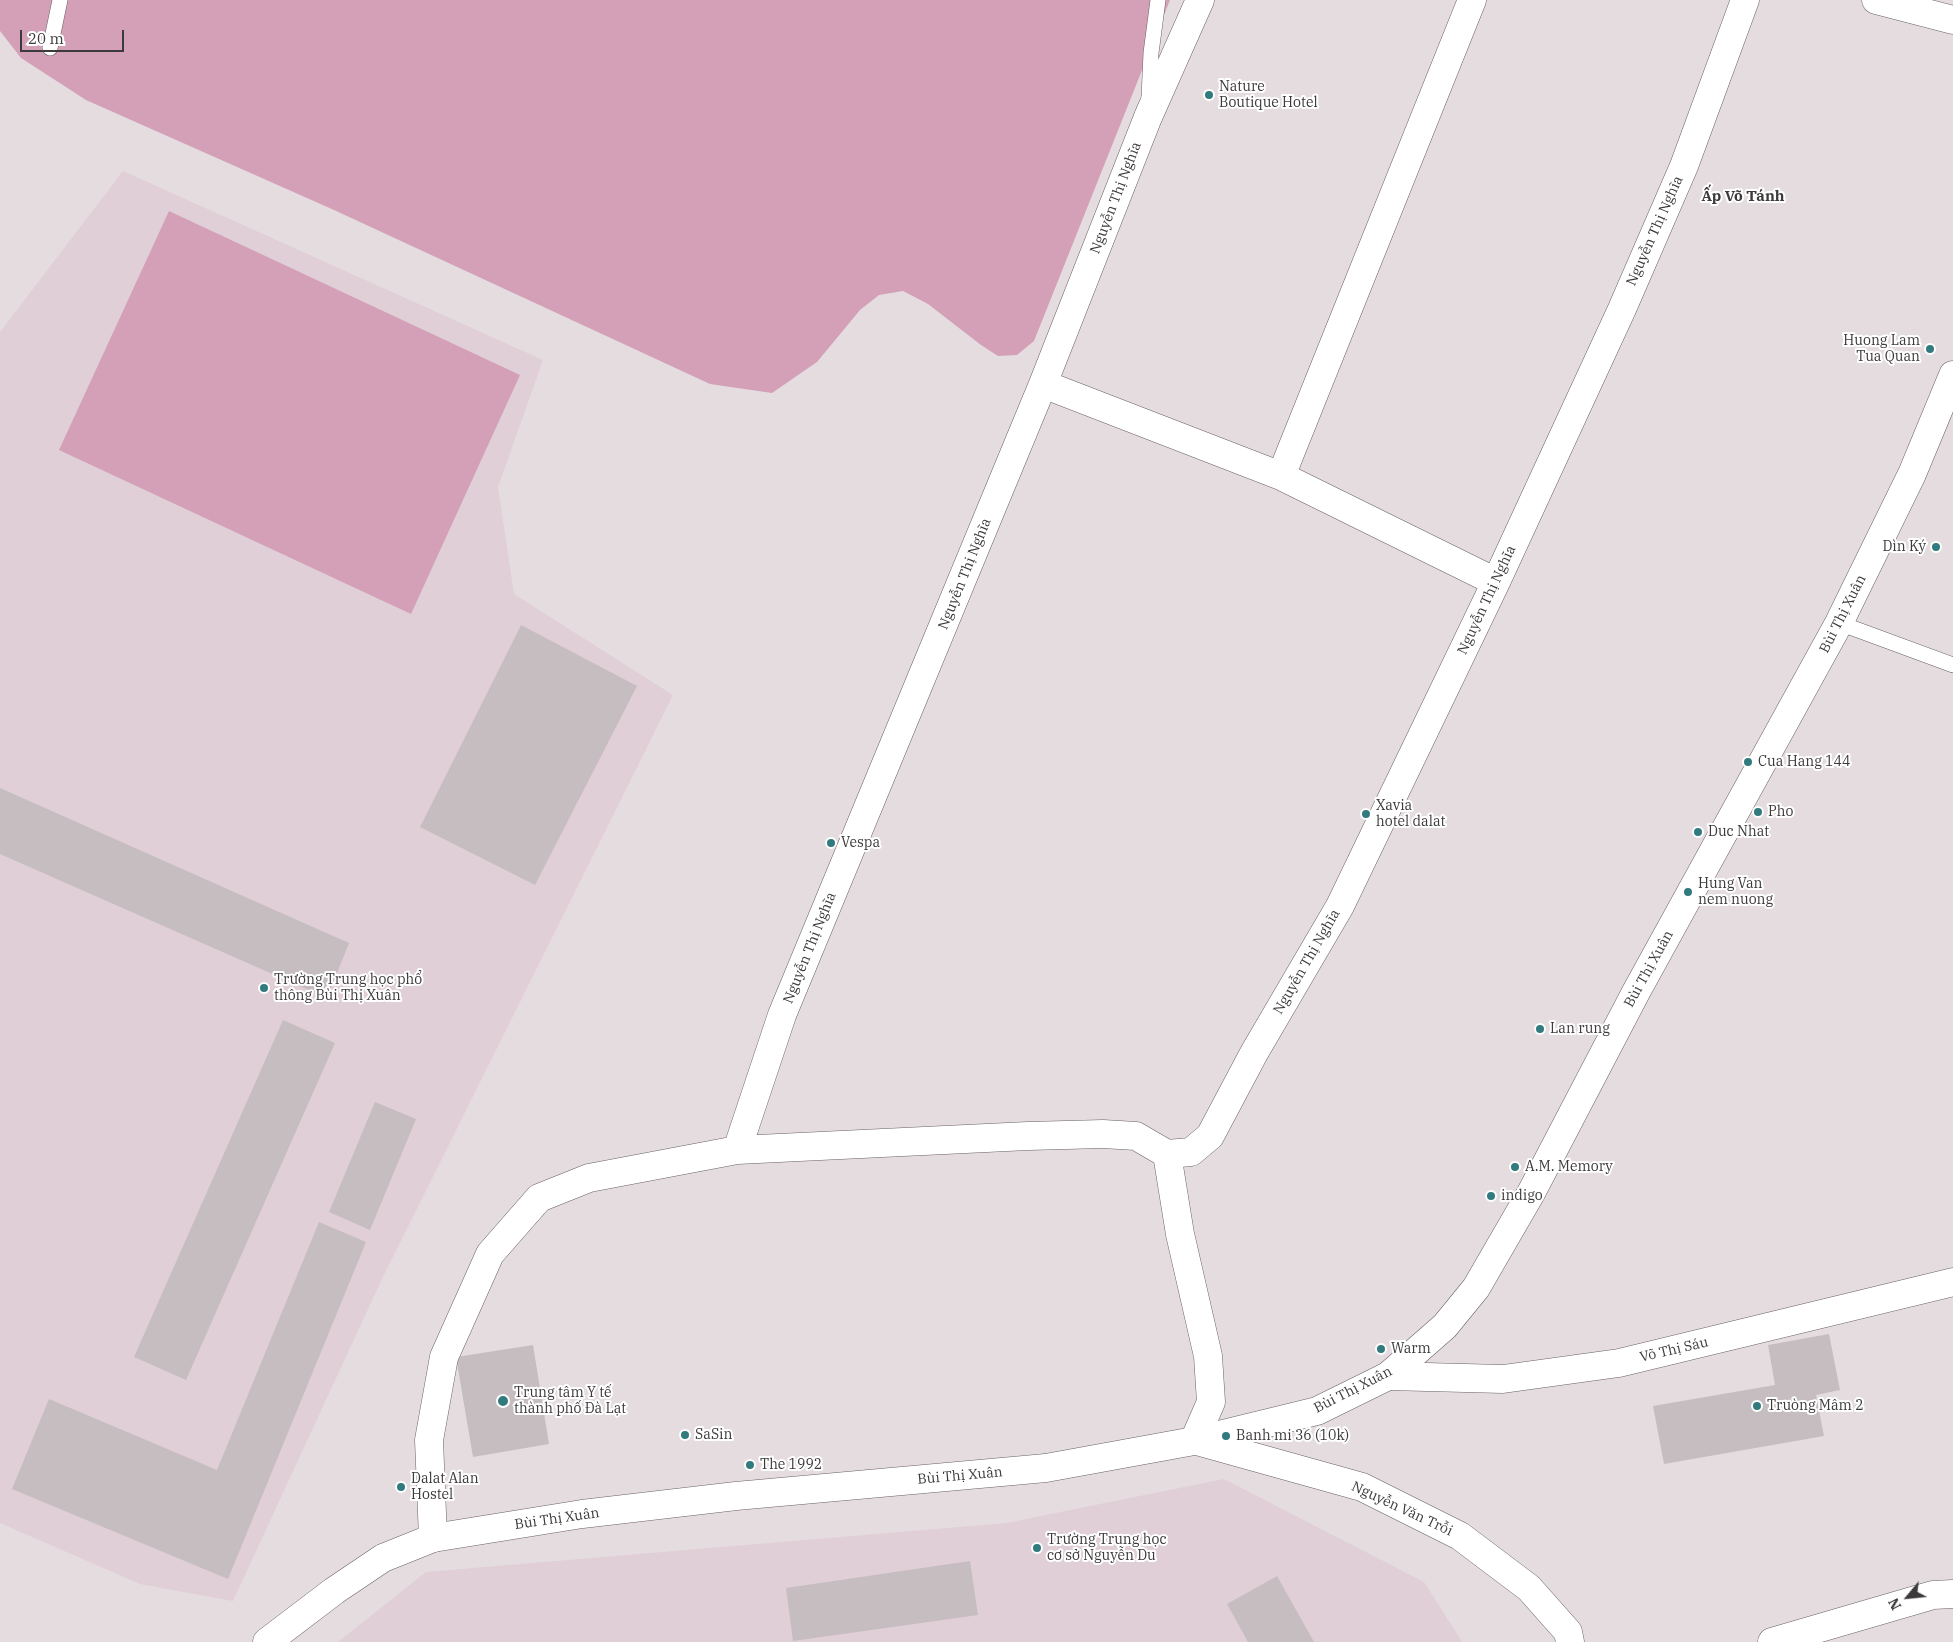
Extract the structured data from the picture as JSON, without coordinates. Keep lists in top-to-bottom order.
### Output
{
  "streets": {
    "street": [
      "Nguyễn Thị Nghĩa",
      "Bùi Thị Xuân",
      "Võ Thị Sáu",
      "Nguyễn Văn Trỗi"
    ]
  },
  "crossings": [
    ["Bùi Thị Xuân", "Võ Thị Sáu"],
    ["Bùi Thị Xuân", "Nguyễn Văn Trỗi"]
  ],
  "districts": ["Ấp Võ Tánh"],
  "places": [
    "Nature Boutique Hotel",
    "Huong Lam Tua Quan",
    "Dìn Ký",
    "Cua Hang 144",
    "Pho",
    "Xavia hotel dalat",
    "Duc Nhat",
    "Vespa",
    "Hung Van nem nuong",
    "Trường Trung học phổ thông Bùi Thị Xuân",
    "Lan rung",
    "A.M. Memory",
    "indigo",
    "Warm",
    "Trung tâm Y tế thành phố Đà Lạt",
    "Truòng Mâm 2",
    "SaSin",
    "Banh mi 36 (10k)",
    "The 1992",
    "Dalat Alan Hostel",
    "Trường Trung học cơ sở Nguyễn Du"
  ],
  "scale_bar": "20 m",
  "north": "bottom left"
}
